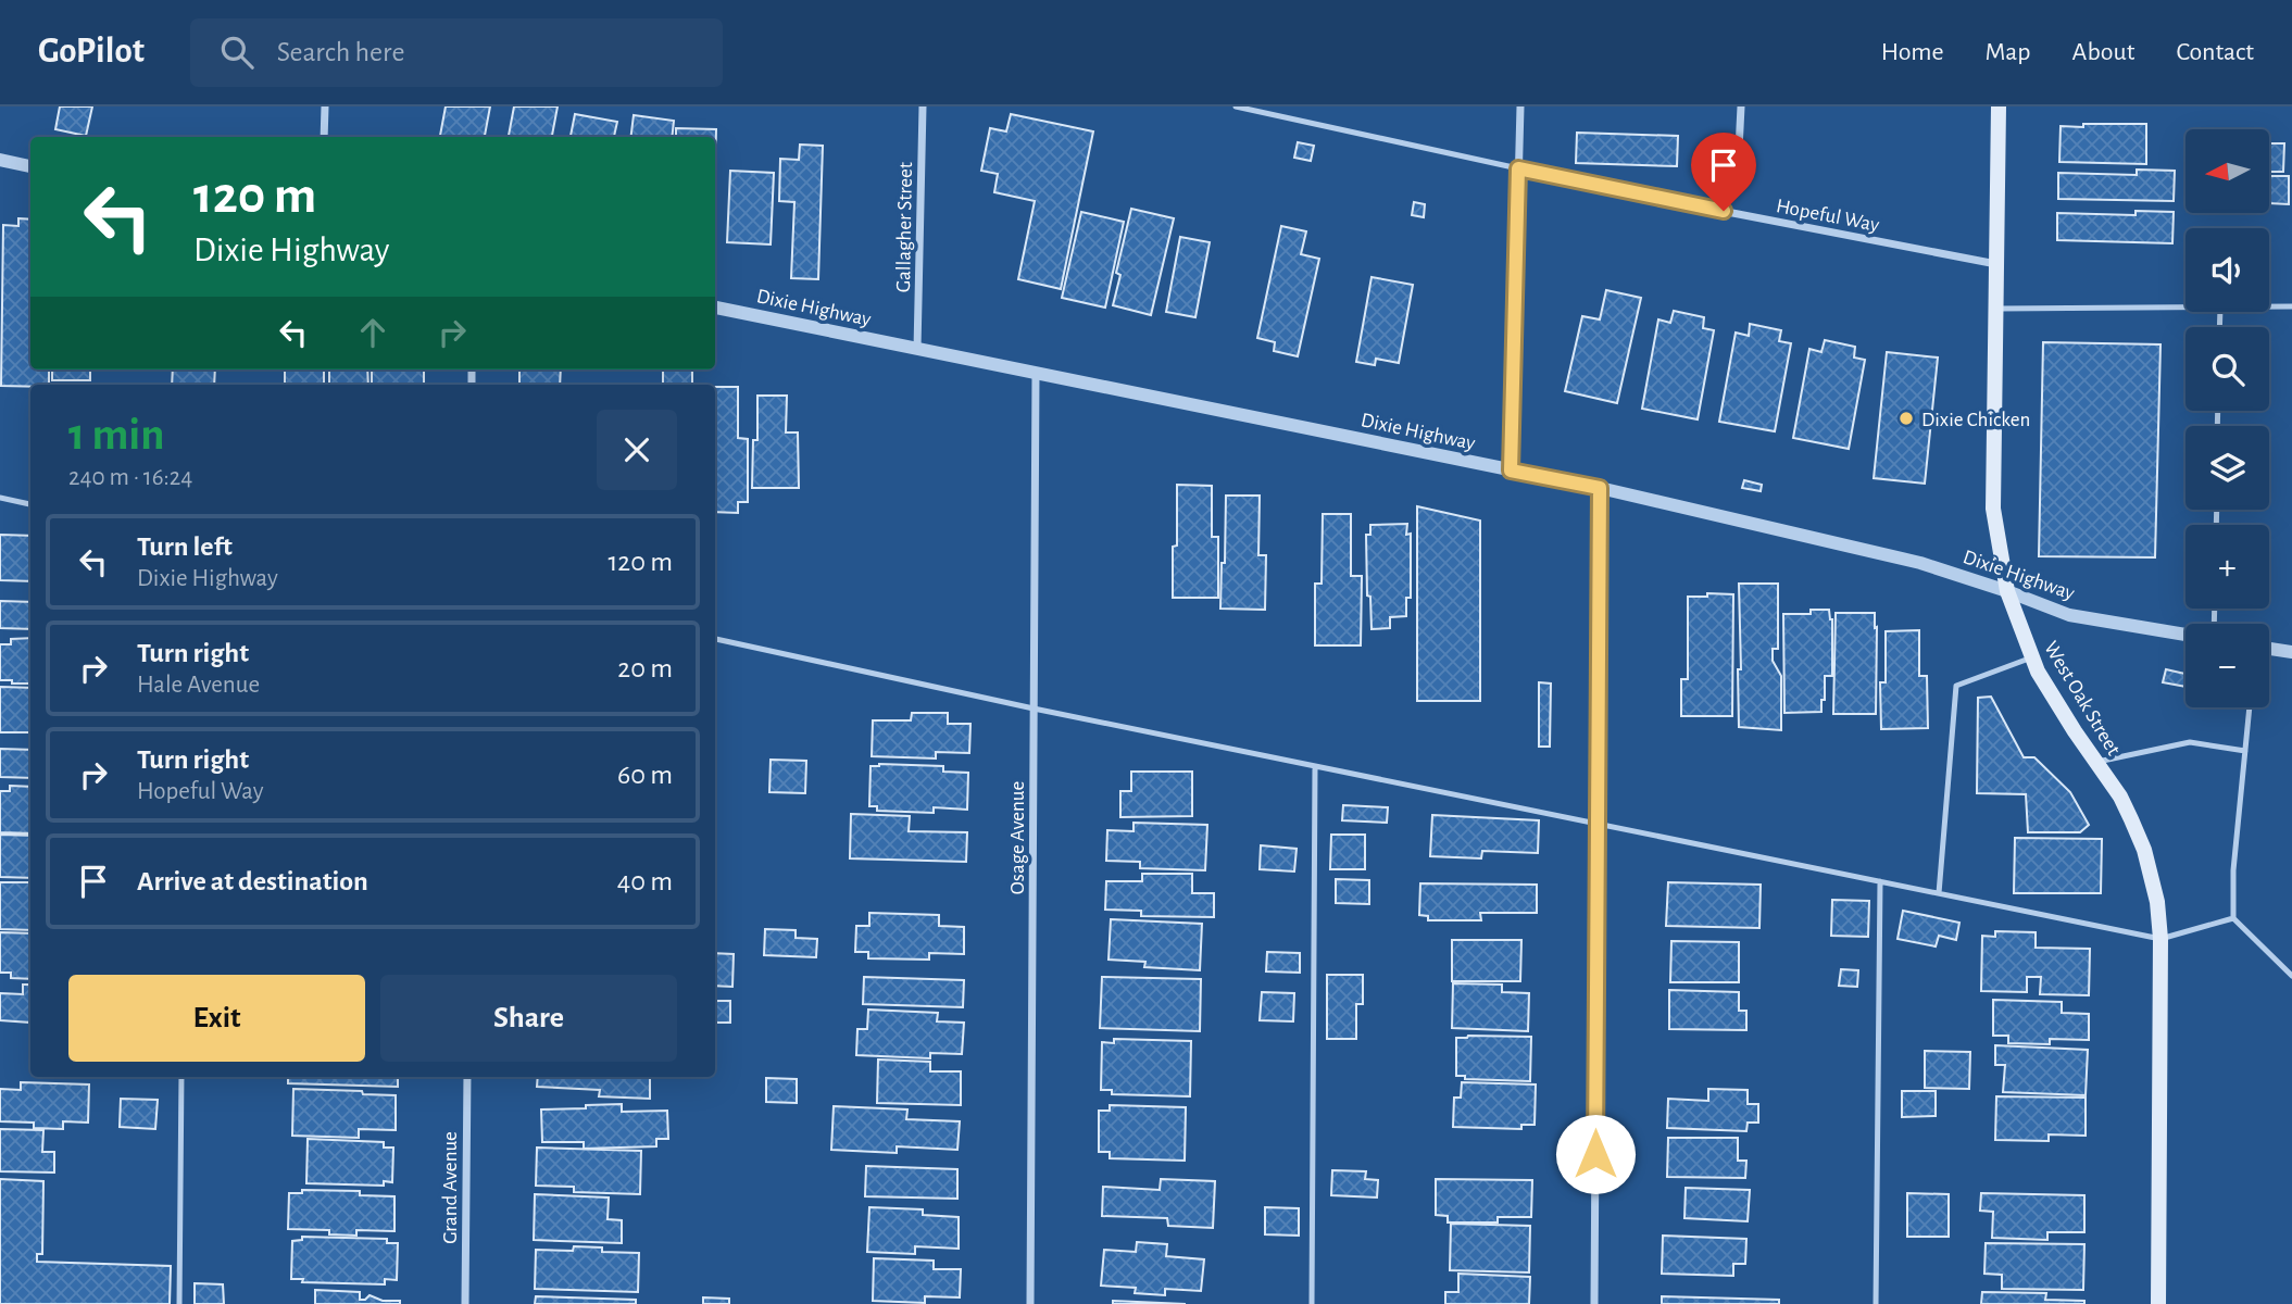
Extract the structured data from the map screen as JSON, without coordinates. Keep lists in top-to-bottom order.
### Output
{
  "streets": {
    "main road": ["West Oak Street"],
    "street": [
      "Hopeful Way",
      "Gallagher Street",
      "Dixie Highway",
      "Osage Avenue",
      "Grand Avenue"
    ]
  },
  "crossings": [
    ["Hopeful Way", "West Oak Street"],
    ["Gallagher Street", "Dixie Highway"],
    ["Dixie Highway", "West Oak Street"],
    ["Dixie Highway", "Osage Avenue"]
  ],
  "places": ["Dixie Chicken"],
  "north": "left",
  "page": {
    "header": "GoPilot",
    "search": "Search here",
    "nav": [
      "Home",
      "Map",
      "About",
      "Contact"
    ],
    "map_buttons": ["+", "−"],
    "turn": ["120 m", "Dixie Highway"],
    "heading": ["1 min", "240 m · 16:24"],
    "list": [
      {
        "name": "Turn left",
        "note": "Dixie Highway",
        "value": "120 m"
      },
      {
        "name": "Turn right",
        "note": "Hale Avenue",
        "value": "20 m"
      },
      {
        "name": "Turn right",
        "note": "Hopeful Way",
        "value": "60 m"
      },
      {
        "name": "Arrive at destination",
        "value": "40 m"
      }
    ],
    "buttons": ["Exit", "Share"]
  }
}
